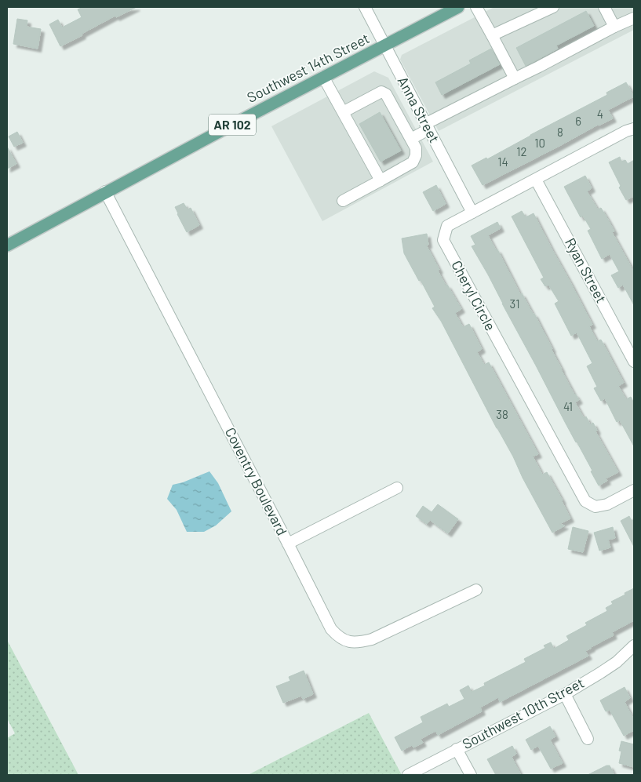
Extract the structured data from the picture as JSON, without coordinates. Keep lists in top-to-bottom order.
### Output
{
  "streets": {
    "main road": ["Southwest 14th Street", "AR 102"],
    "street": [
      "Anna Street",
      "Ryan Street",
      "Cheryl Circle",
      "Coventry Boulevard",
      "Southwest 10th Street"
    ]
  },
  "crossings": [
    ["Southwest 14th Street", "Anna Street"],
    ["Southwest 14th Street", "Coventry Boulevard"],
    ["Anna Street", "Cheryl Circle"],
    ["Ryan Street", "Cheryl Circle"]
  ],
  "house_numbers": [
    "4",
    "6",
    "8",
    "10",
    "12",
    "14",
    "31",
    "41",
    "38"
  ]
}
